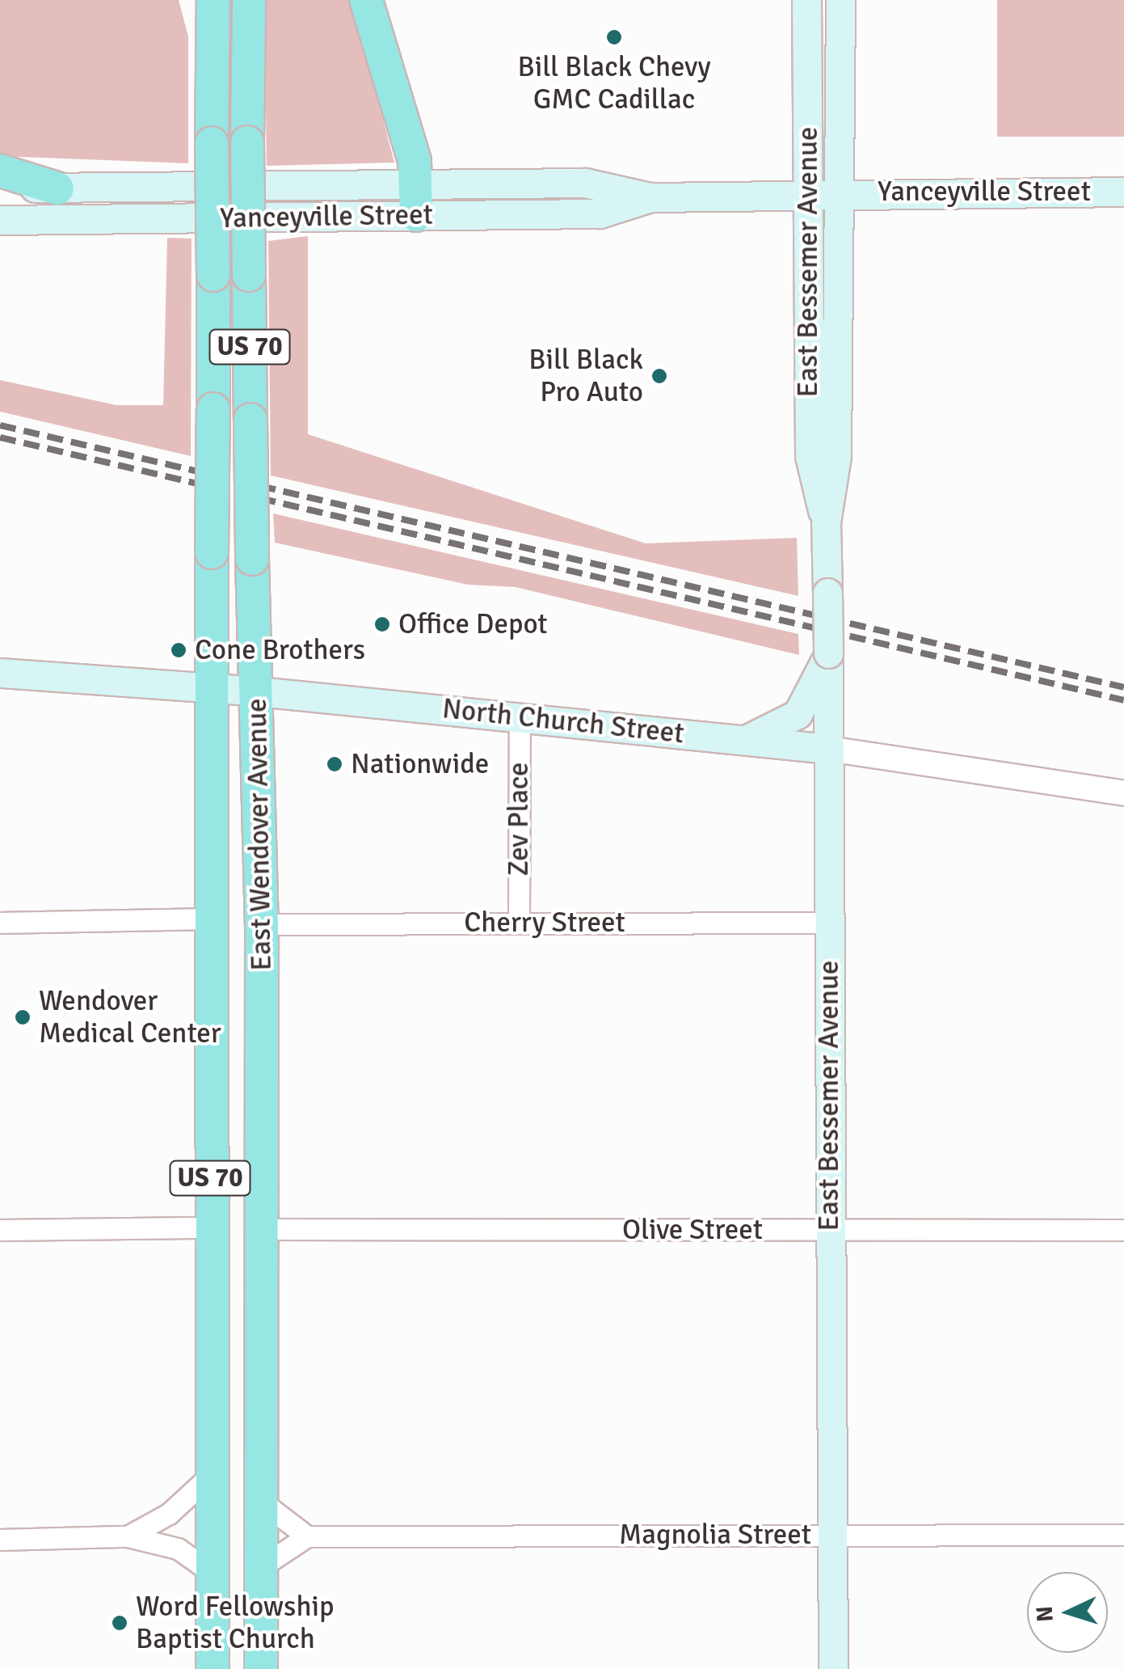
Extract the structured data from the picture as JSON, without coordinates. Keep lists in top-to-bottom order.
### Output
{
  "streets": {
    "highway": ["US 70", "East Wendover Avenue"],
    "main road": ["Yanceyville Street", "East Bessemer Avenue", "North Church Street"],
    "street": [
      "Zev Place",
      "Cherry Street",
      "Olive Street",
      "Magnolia Street"
    ]
  },
  "crossings": [
    ["Yanceyville Street", "East Bessemer Avenue"],
    ["East Bessemer Avenue", "North Church Street"],
    ["East Bessemer Avenue", "Cherry Street"],
    ["East Bessemer Avenue", "Olive Street"],
    ["East Bessemer Avenue", "Magnolia Street"],
    ["North Church Street", "Zev Place"],
    ["North Church Street", "East Wendover Avenue"],
    ["Zev Place", "Cherry Street"],
    ["East Wendover Avenue", "Cherry Street"],
    ["East Wendover Avenue", "Olive Street"]
  ],
  "places": [
    "Bill Black Chevy GMC Cadillac",
    "Bill Black Pro Auto",
    "Office Depot",
    "Cone Brothers",
    "Nationwide",
    "Wendover Medical Center",
    "Word Fellowship Baptist Church"
  ],
  "north": "left"
}
